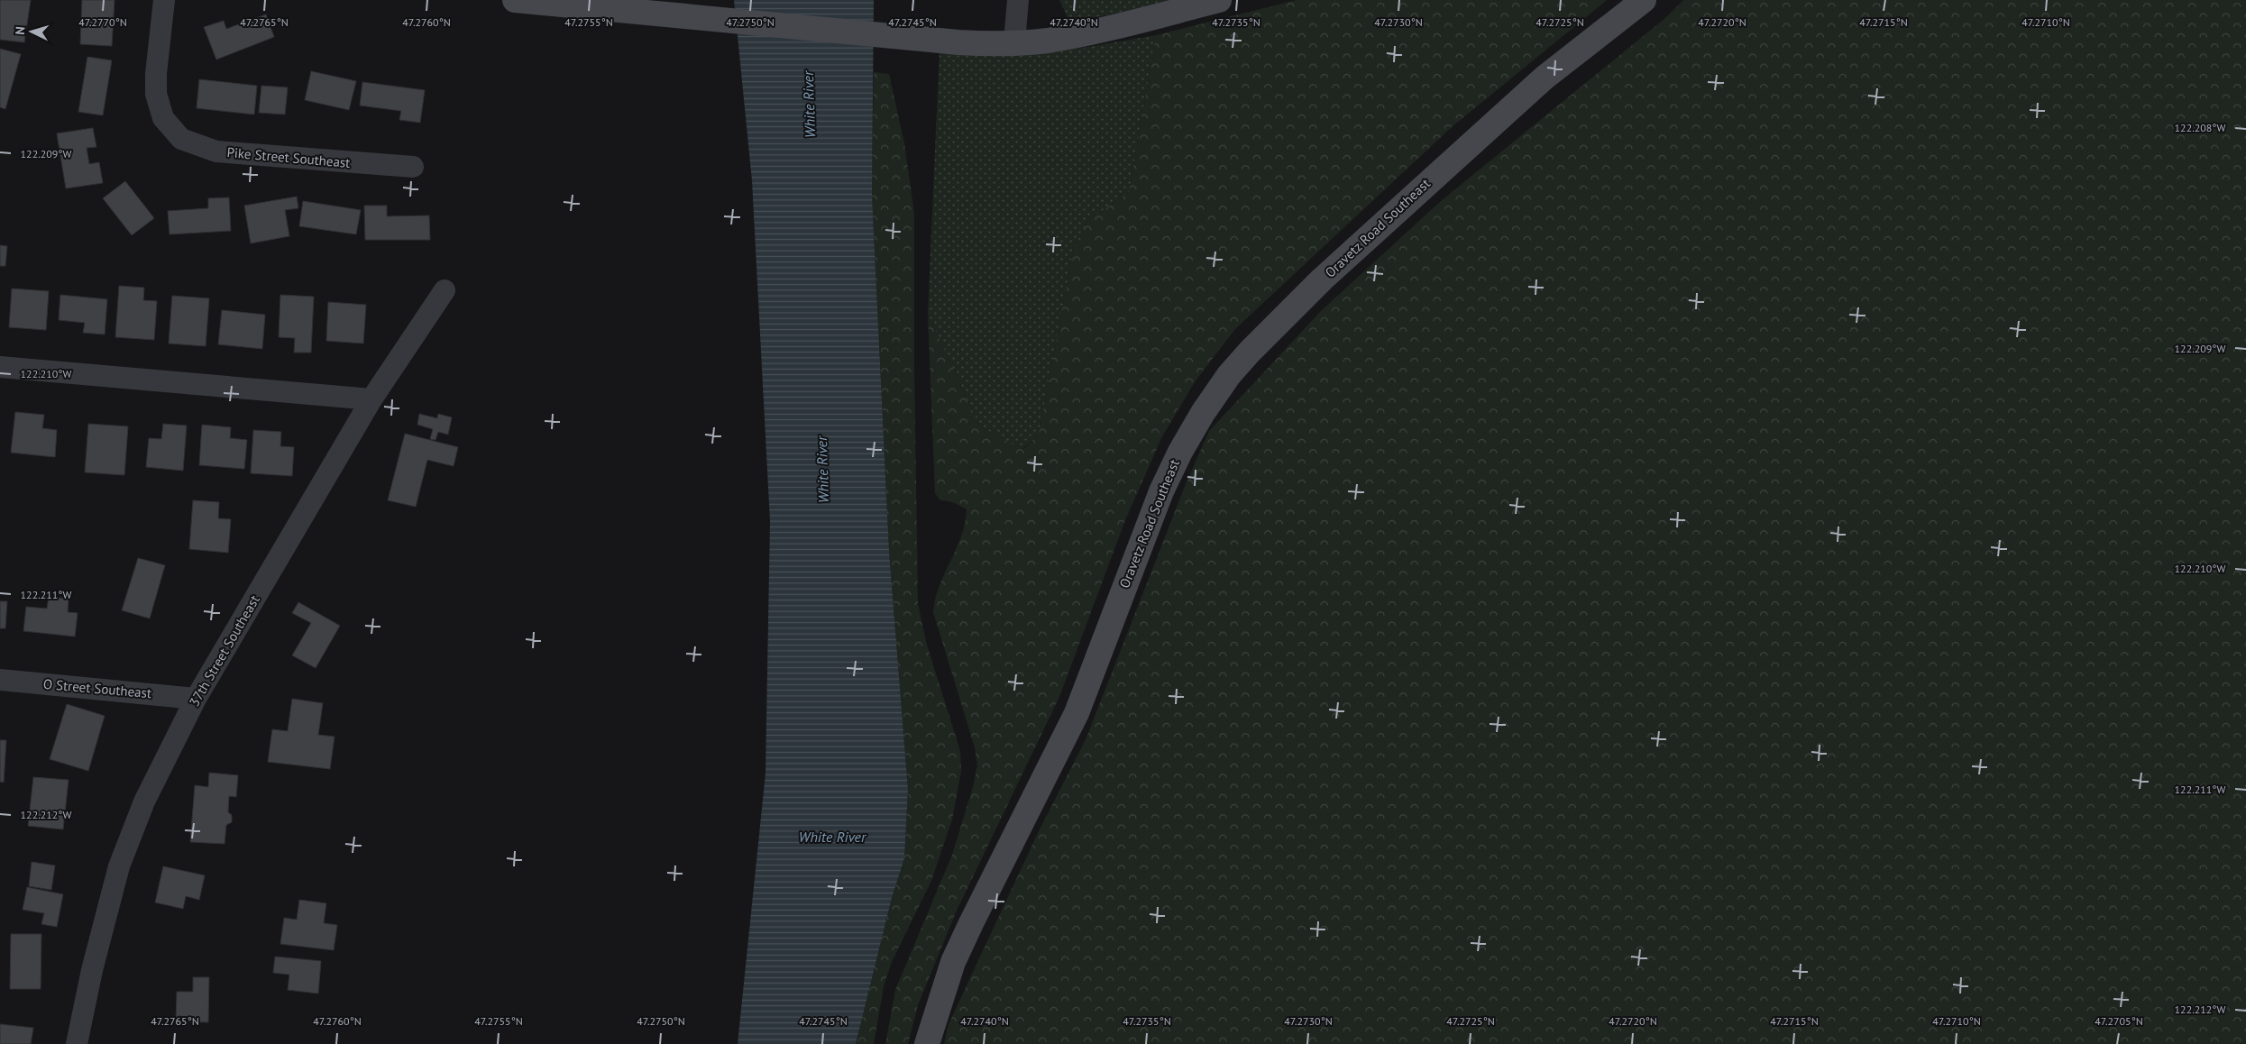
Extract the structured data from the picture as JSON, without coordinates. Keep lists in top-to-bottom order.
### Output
{
  "streets": {
    "street": [
      "Pike Street Southeast",
      "Oravetz Road Southeast",
      "37th Street Southeast",
      "O Street Southeast"
    ]
  },
  "crossings": [
    ["37th Street Southeast", "O Street Southeast"]
  ],
  "water": ["White River"],
  "north": "left",
  "coordinates": [
    "47.2770°N",
    "47.2765°N",
    "47.2760°N",
    "47.2755°N",
    "47.2750°N",
    "47.2745°N",
    "47.2740°N",
    "47.2735°N",
    "47.2730°N",
    "47.2725°N",
    "47.2720°N",
    "47.2715°N",
    "47.2710°N",
    "122.208°W",
    "122.209°W",
    "122.210°W",
    "122.211°W",
    "122.212°W",
    "47.2705°N"
  ]
}
